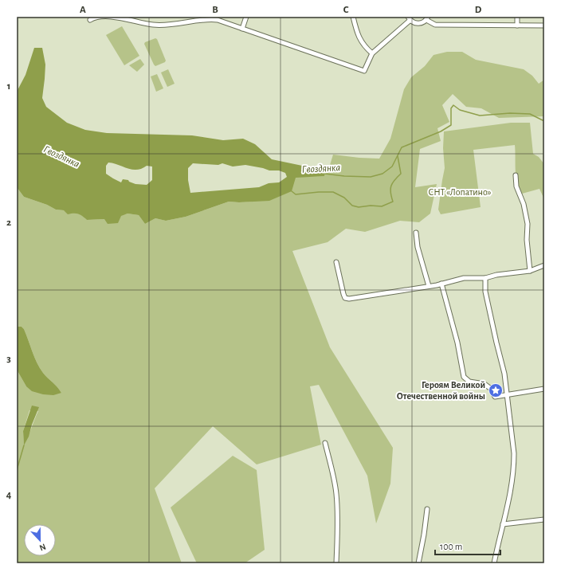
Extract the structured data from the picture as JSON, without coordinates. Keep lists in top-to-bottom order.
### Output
{
  "water": ["Гвоздянка"],
  "parks": ["СНТ «Лопатино»"],
  "places": {
    "place": ["Героям Великой Отечественной войны"]
  },
  "scale_bar": "100 m",
  "north": "bottom",
  "grid": {
    "columns": [
      "A",
      "B",
      "C",
      "D"
    ],
    "rows": [
      "1",
      "2",
      "3",
      "4"
    ]
  }
}
